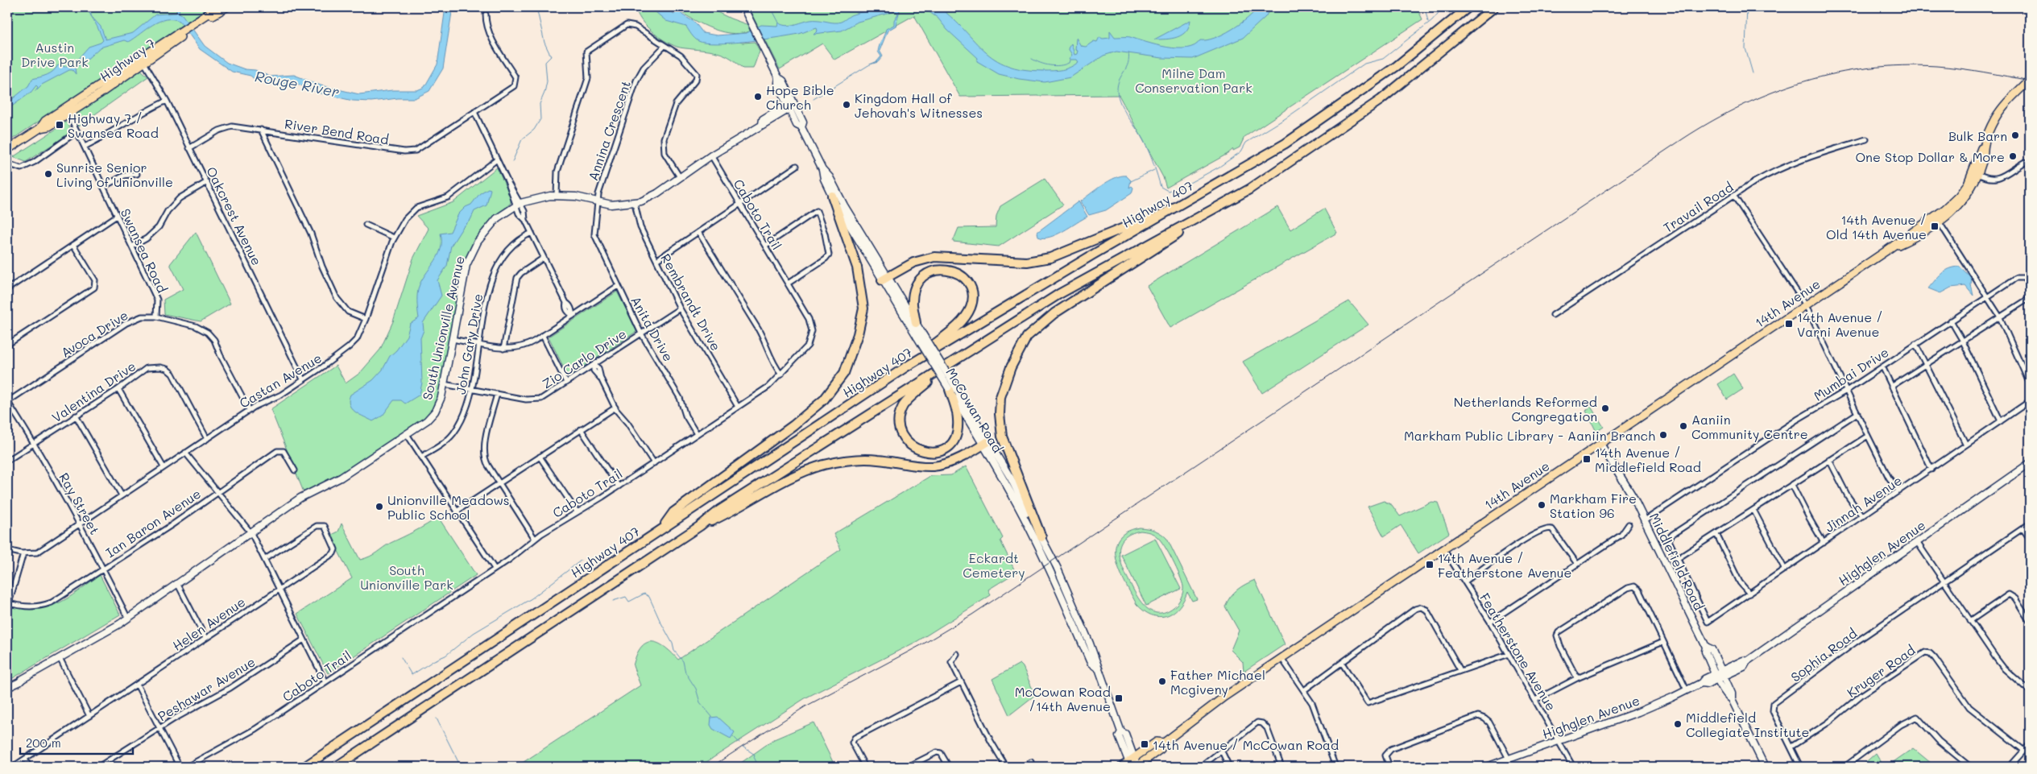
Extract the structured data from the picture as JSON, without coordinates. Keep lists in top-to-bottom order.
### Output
{
  "streets": {
    "highway": ["Highway 407"],
    "main road": [
      "Highway 7",
      "14th Avenue",
      "South Unionville Avenue",
      "McCowan Road",
      "Highglen Avenue",
      "Middlefield Road"
    ],
    "street": [
      "Annina Crescent",
      "River Bend Road",
      "Travail Road",
      "Caboto Trail",
      "Oakcrest Avenue",
      "Swansea Road",
      "Rembrandt Drive",
      "Anita Drive",
      "Avoca Drive",
      "John Gary Drive",
      "Zio Carlo Drive",
      "Mumbai Drive",
      "Castan Avenue",
      "Valentina Drive",
      "Ray Street",
      "Jinnah Avenue",
      "Ian Baron Avenue",
      "Helen Avenue",
      "Featherstone Avenue",
      "Sophia Road",
      "Kruger Road",
      "Peshawar Avenue"
    ]
  },
  "crossings": [
    ["Highway 7", "Oakcrest Avenue"],
    ["Highway 7", "Swansea Road"],
    ["Annina Crescent", "South Unionville Avenue"],
    ["Annina Crescent", "Anita Drive"],
    ["River Bend Road", "Oakcrest Avenue"],
    ["Caboto Trail", "Rembrandt Drive"],
    ["Caboto Trail", "South Unionville Avenue"],
    ["Caboto Trail", "Anita Drive"],
    ["Oakcrest Avenue", "Castan Avenue"],
    ["Swansea Road", "Avoca Drive"],
    ["Rembrandt Drive", "South Unionville Avenue"],
    ["Rembrandt Drive", "Zio Carlo Drive"],
    ["14th Avenue", "McCowan Road"],
    ["14th Avenue", "Middlefield Road"],
    ["14th Avenue", "Featherstone Avenue"],
    ["South Unionville Avenue", "Zio Carlo Drive"],
    ["South Unionville Avenue", "McCowan Road"],
    ["South Unionville Avenue", "Ray Street"],
    ["Anita Drive", "Zio Carlo Drive"],
    ["Avoca Drive", "Castan Avenue"],
    ["Avoca Drive", "Ray Street"],
    ["John Gary Drive", "Zio Carlo Drive"],
    ["Mumbai Drive", "Middlefield Road"],
    ["Castan Avenue", "Valentina Drive"],
    ["Castan Avenue", "Ray Street"],
    ["Valentina Drive", "Ray Street"],
    ["Ray Street", "Ian Baron Avenue"],
    ["Highglen Avenue", "Middlefield Road"],
    ["Highglen Avenue", "Featherstone Avenue"],
    ["Sophia Road", "Kruger Road"]
  ],
  "water": ["Rouge River"],
  "parks": [
    "Austin Drive Park",
    "Milne Dam Conservation Park",
    "Eckardt Cemetery",
    "South Unionville Park"
  ],
  "places": {
    "other": [
      "Hope Bible Church",
      "Kingdom Hall of Jehovah's Witnesses",
      "Bulk Barn",
      "One Stop Dollar & More",
      "Sunrise Senior Living of Unionville",
      "Netherlands Reformed Congregation",
      "Aaniin Community Centre",
      "Markham Public Library - Aaniin Branch",
      "Markham Fire Station 96",
      "Unionville Meadows Public School",
      "Father Michael Mcgiveny",
      "Middlefield Collegiate Institute"
    ],
    "transit": [
      "Highway 7 / Swansea Road",
      "14th Avenue / Old 14th Avenue",
      "14th Avenue / Varni Avenue",
      "14th Avenue / Middlefield Road",
      "14th Avenue / Featherstone Avenue",
      "McCowan Road /14th Avenue",
      "14th Avenue / McCowan Road"
    ]
  },
  "scale_bar": "200 m"
}
